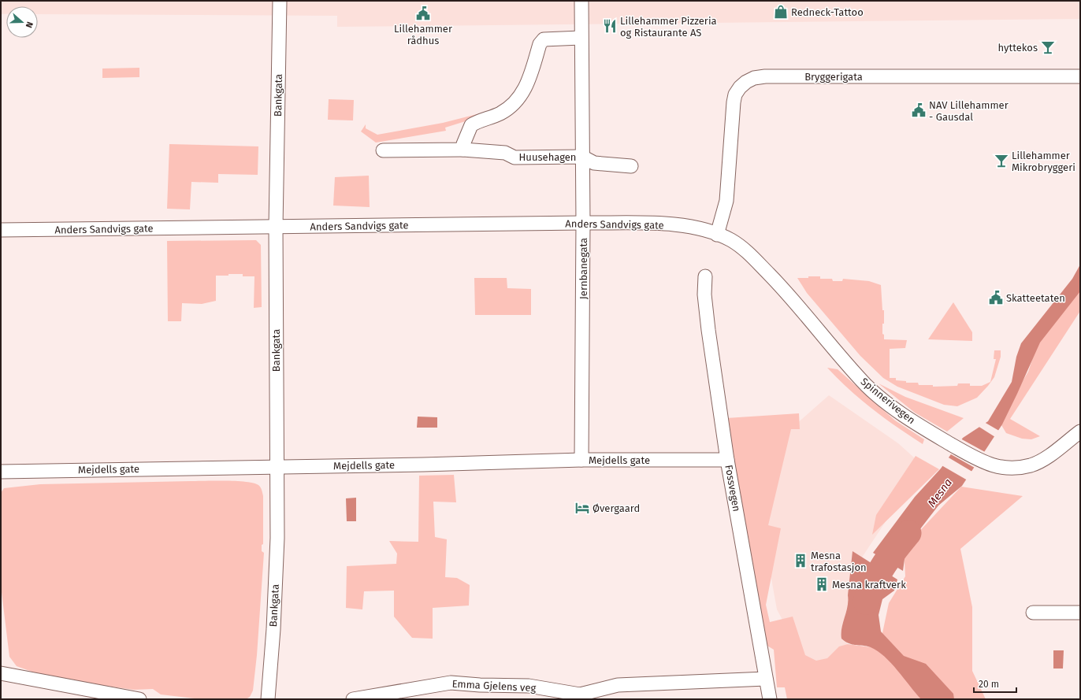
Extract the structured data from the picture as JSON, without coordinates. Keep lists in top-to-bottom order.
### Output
{
  "streets": {
    "street": [
      "Bryggerigata",
      "Bankgata",
      "Huusehagen",
      "Anders Sandvigs gate",
      "Jernbanegata",
      "Spinnerivegen",
      "Mejdells gate",
      "Fossvegen",
      "Emma Gjelens veg"
    ]
  },
  "crossings": [
    ["Bryggerigata", "Anders Sandvigs gate"],
    ["Bryggerigata", "Spinnerivegen"],
    ["Bankgata", "Anders Sandvigs gate"],
    ["Bankgata", "Mejdells gate"],
    ["Huusehagen", "Jernbanegata"],
    ["Anders Sandvigs gate", "Jernbanegata"],
    ["Anders Sandvigs gate", "Spinnerivegen"],
    ["Jernbanegata", "Mejdells gate"],
    ["Mejdells gate", "Fossvegen"],
    ["Fossvegen", "Emma Gjelens veg"]
  ],
  "water": ["Mesna"],
  "places": {
    "shop": ["Redneck-Tattoo"],
    "public building": ["Lillehammer rådhus", "NAV Lillehammer - Gausdal", "Skatteetaten"],
    "restaurant": ["Lillehammer Pizzeria og Ristaurante AS"],
    "bar": ["hyttekos", "Lillehammer Mikrobryggeri"],
    "hotel": ["Øvergaard"],
    "building": ["Mesna trafostasjon", "Mesna kraftverk"]
  },
  "scale_bar": "20 m",
  "north": "right"
}
